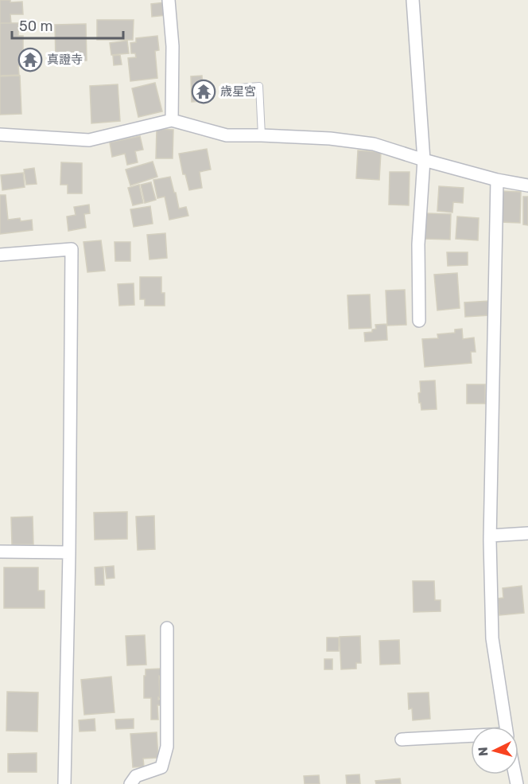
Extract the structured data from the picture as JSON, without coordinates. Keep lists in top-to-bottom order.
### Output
{
  "places": {
    "temple": ["真證寺", "歳星宮"]
  },
  "scale_bar": "50 m",
  "north": "left"
}
